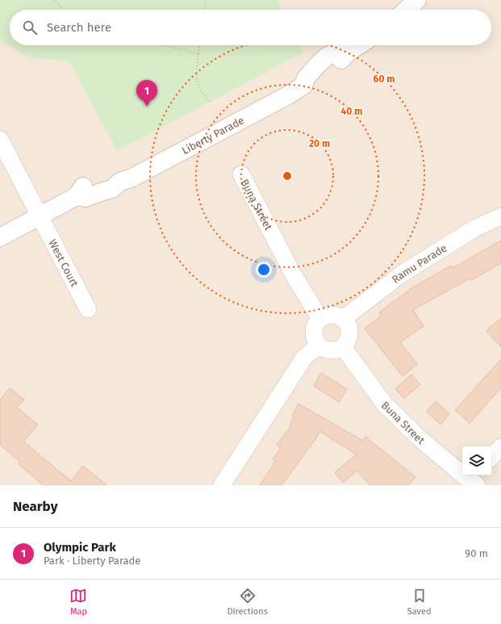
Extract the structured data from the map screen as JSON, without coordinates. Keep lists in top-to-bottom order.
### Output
{
  "streets": {
    "street": [
      "Liberty Parade",
      "Buna Street",
      "West Court",
      "Ramu Parade"
    ]
  },
  "crossings": [
    ["Liberty Parade", "West Court"],
    ["Buna Street", "Ramu Parade"]
  ],
  "page": {
    "search": "Search here",
    "pins": "1",
    "heading": "Nearby",
    "list": [
      {
        "mark": "1",
        "name": "Olympic Park",
        "note": "Park · Liberty Parade",
        "value": "90 m"
      }
    ],
    "nav": ["Map", "Directions", "Saved"]
  },
  "rings": ["60 m", "40 m", "20 m"]
}
